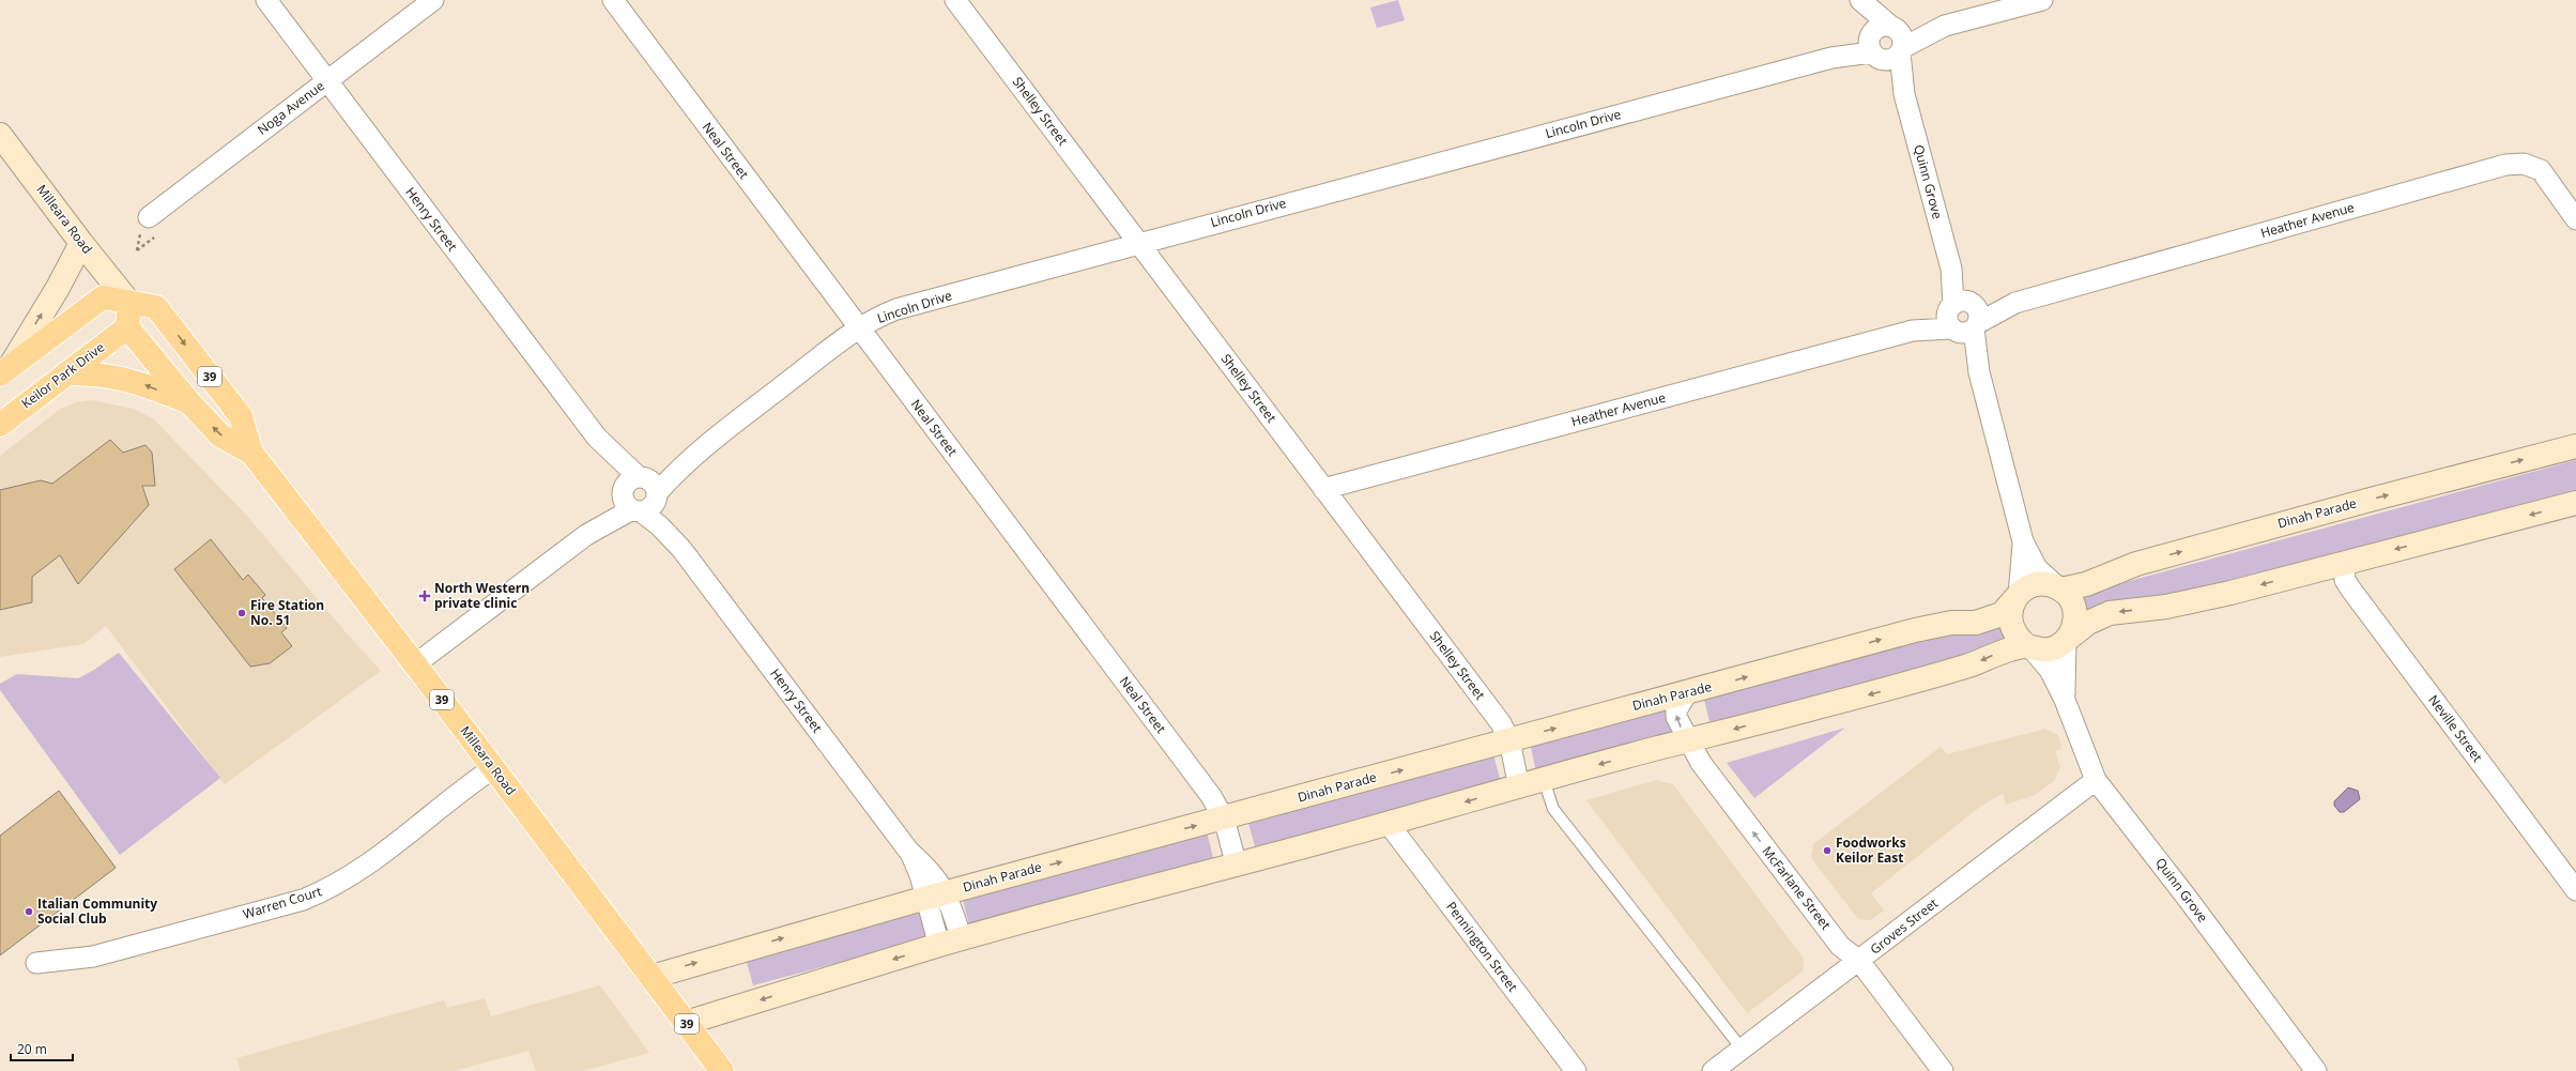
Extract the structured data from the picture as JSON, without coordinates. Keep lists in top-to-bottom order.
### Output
{
  "streets": {
    "main road": ["Milleara Road", "Keilor Park Drive", "39"],
    "street": [
      "Noga Avenue",
      "Shelley Street",
      "Lincoln Drive",
      "Neal Street",
      "Quinn Grove",
      "Henry Street",
      "Heather Avenue",
      "Dinah Parade",
      "Neville Street",
      "McFarlane Street",
      "Warren Court",
      "Groves Street",
      "Pennington Street"
    ]
  },
  "crossings": [
    ["Noga Avenue", "Henry Street"],
    ["Shelley Street", "Lincoln Drive"],
    ["Shelley Street", "Heather Avenue"],
    ["Shelley Street", "Dinah Parade"],
    ["Lincoln Drive", "Neal Street"],
    ["Lincoln Drive", "Quinn Grove"],
    ["Lincoln Drive", "Milleara Road"],
    ["Lincoln Drive", "Henry Street"],
    ["Neal Street", "Dinah Parade"],
    ["Quinn Grove", "Heather Avenue"],
    ["Quinn Grove", "Dinah Parade"],
    ["Quinn Grove", "Groves Street"],
    ["Milleara Road", "Keilor Park Drive"],
    ["Milleara Road", "39"],
    ["Milleara Road", "Dinah Parade"],
    ["Milleara Road", "Warren Court"],
    ["Henry Street", "Dinah Parade"],
    ["Keilor Park Drive", "39"],
    ["Dinah Parade", "McFarlane Street"],
    ["McFarlane Street", "Groves Street"]
  ],
  "one_way": ["McFarlane Street"],
  "places": {
    "health": ["North Western private clinic"],
    "other": ["Fire Station No. 51", "Foodworks Keilor East", "Italian Community Social Club"]
  },
  "scale_bar": "20 m"
}
